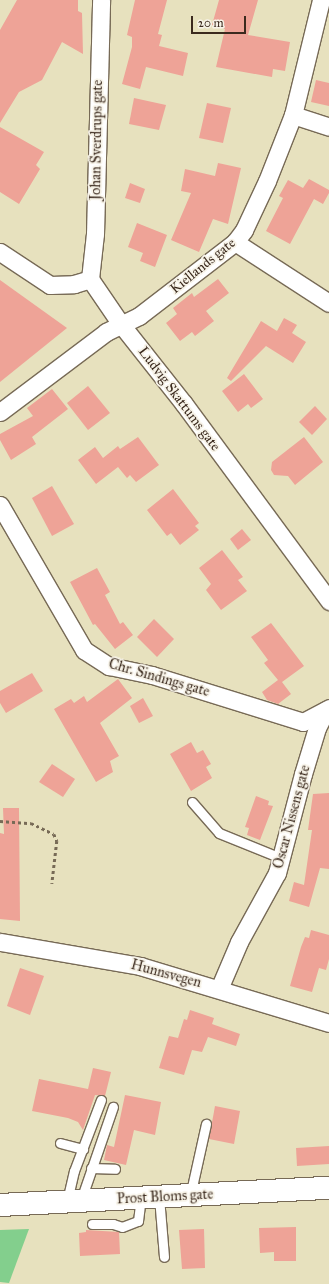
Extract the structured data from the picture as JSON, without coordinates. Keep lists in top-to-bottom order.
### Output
{
  "streets": {
    "main road": ["Prost Bloms gate"],
    "street": [
      "Johan Sverdrups gate",
      "Kiellands gate",
      "Ludvig Skattums gate",
      "Chr. Sindings gate",
      "Oscar Nissens gate",
      "Hunnsvegen"
    ]
  },
  "crossings": [
    ["Johan Sverdrups gate", "Ludvig Skattums gate"],
    ["Kiellands gate", "Ludvig Skattums gate"],
    ["Chr. Sindings gate", "Oscar Nissens gate"],
    ["Oscar Nissens gate", "Hunnsvegen"]
  ],
  "scale_bar": "20 m"
}
